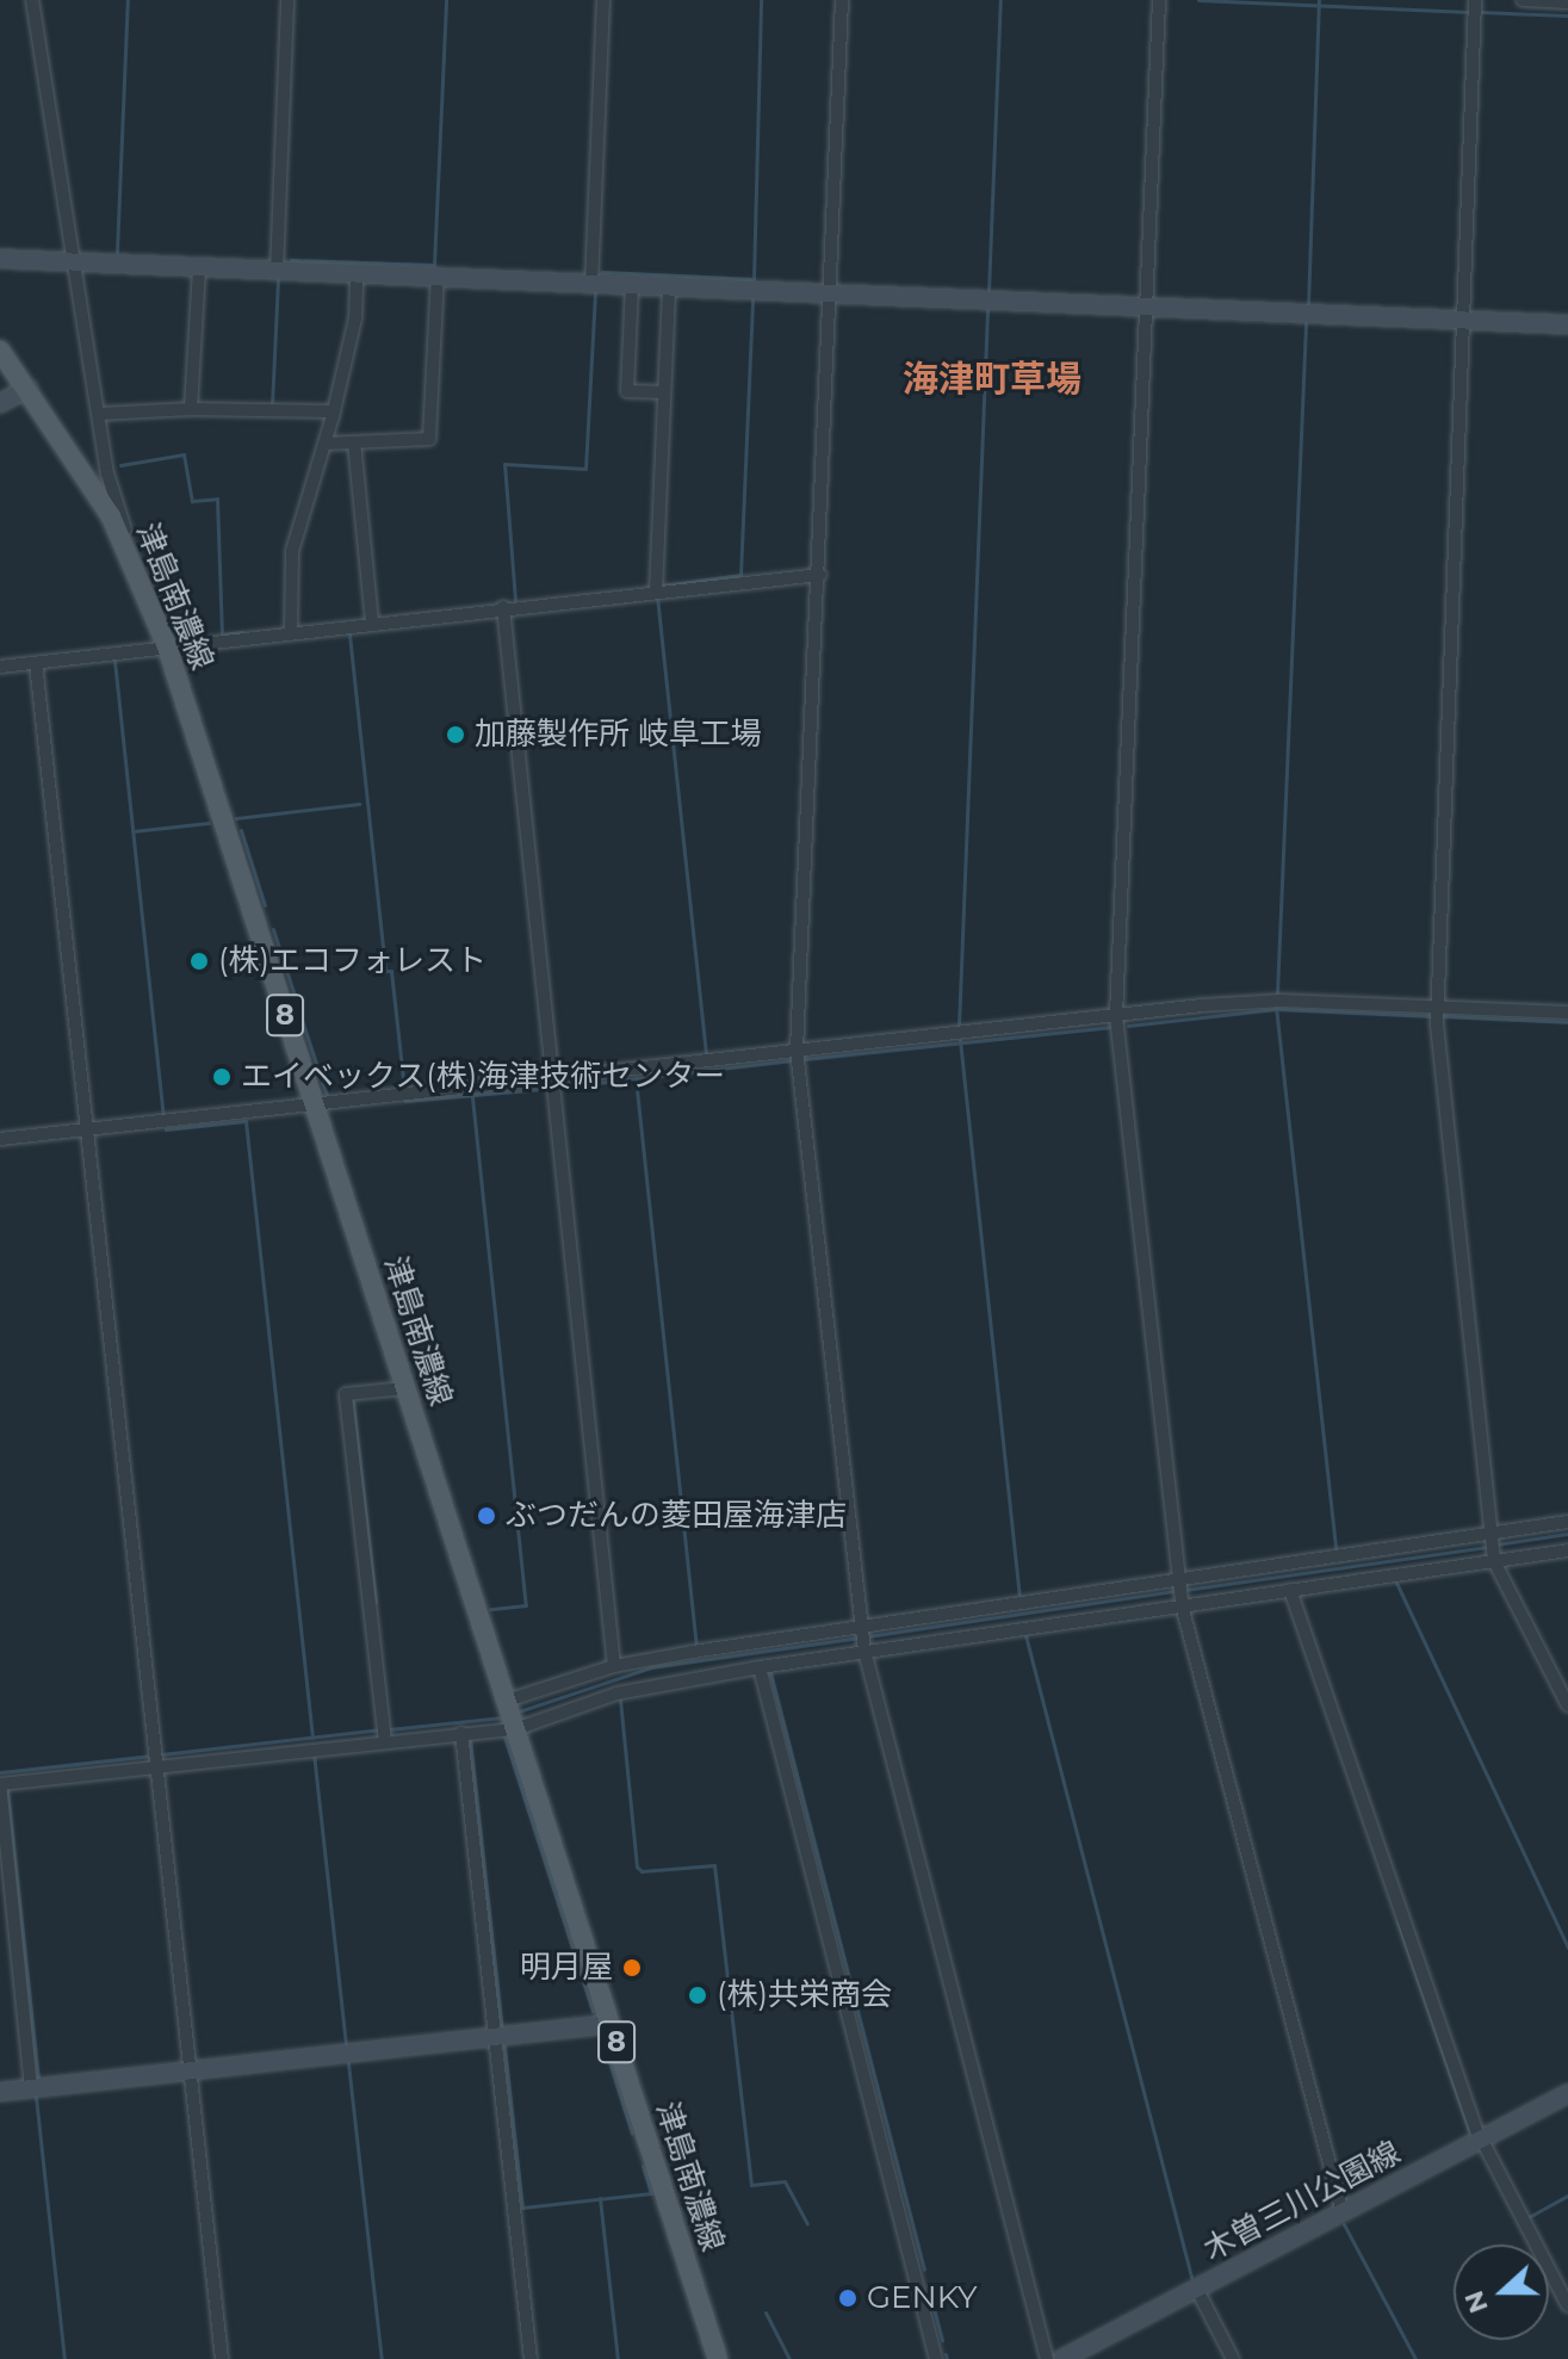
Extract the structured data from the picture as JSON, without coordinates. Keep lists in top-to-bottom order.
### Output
{
  "streets": {
    "main road": ["津島南濃線", "8"],
    "street": ["木曽三川公園線"]
  },
  "districts": ["海津町草場"],
  "places": [
    "加藤製作所 岐阜工場",
    "(株)エコフォレスト",
    "エイベックス(株)海津技術センター",
    "ぶつだんの菱田屋海津店",
    "明月屋",
    "(株)共栄商会",
    "GENKY"
  ],
  "north": "left"
}
